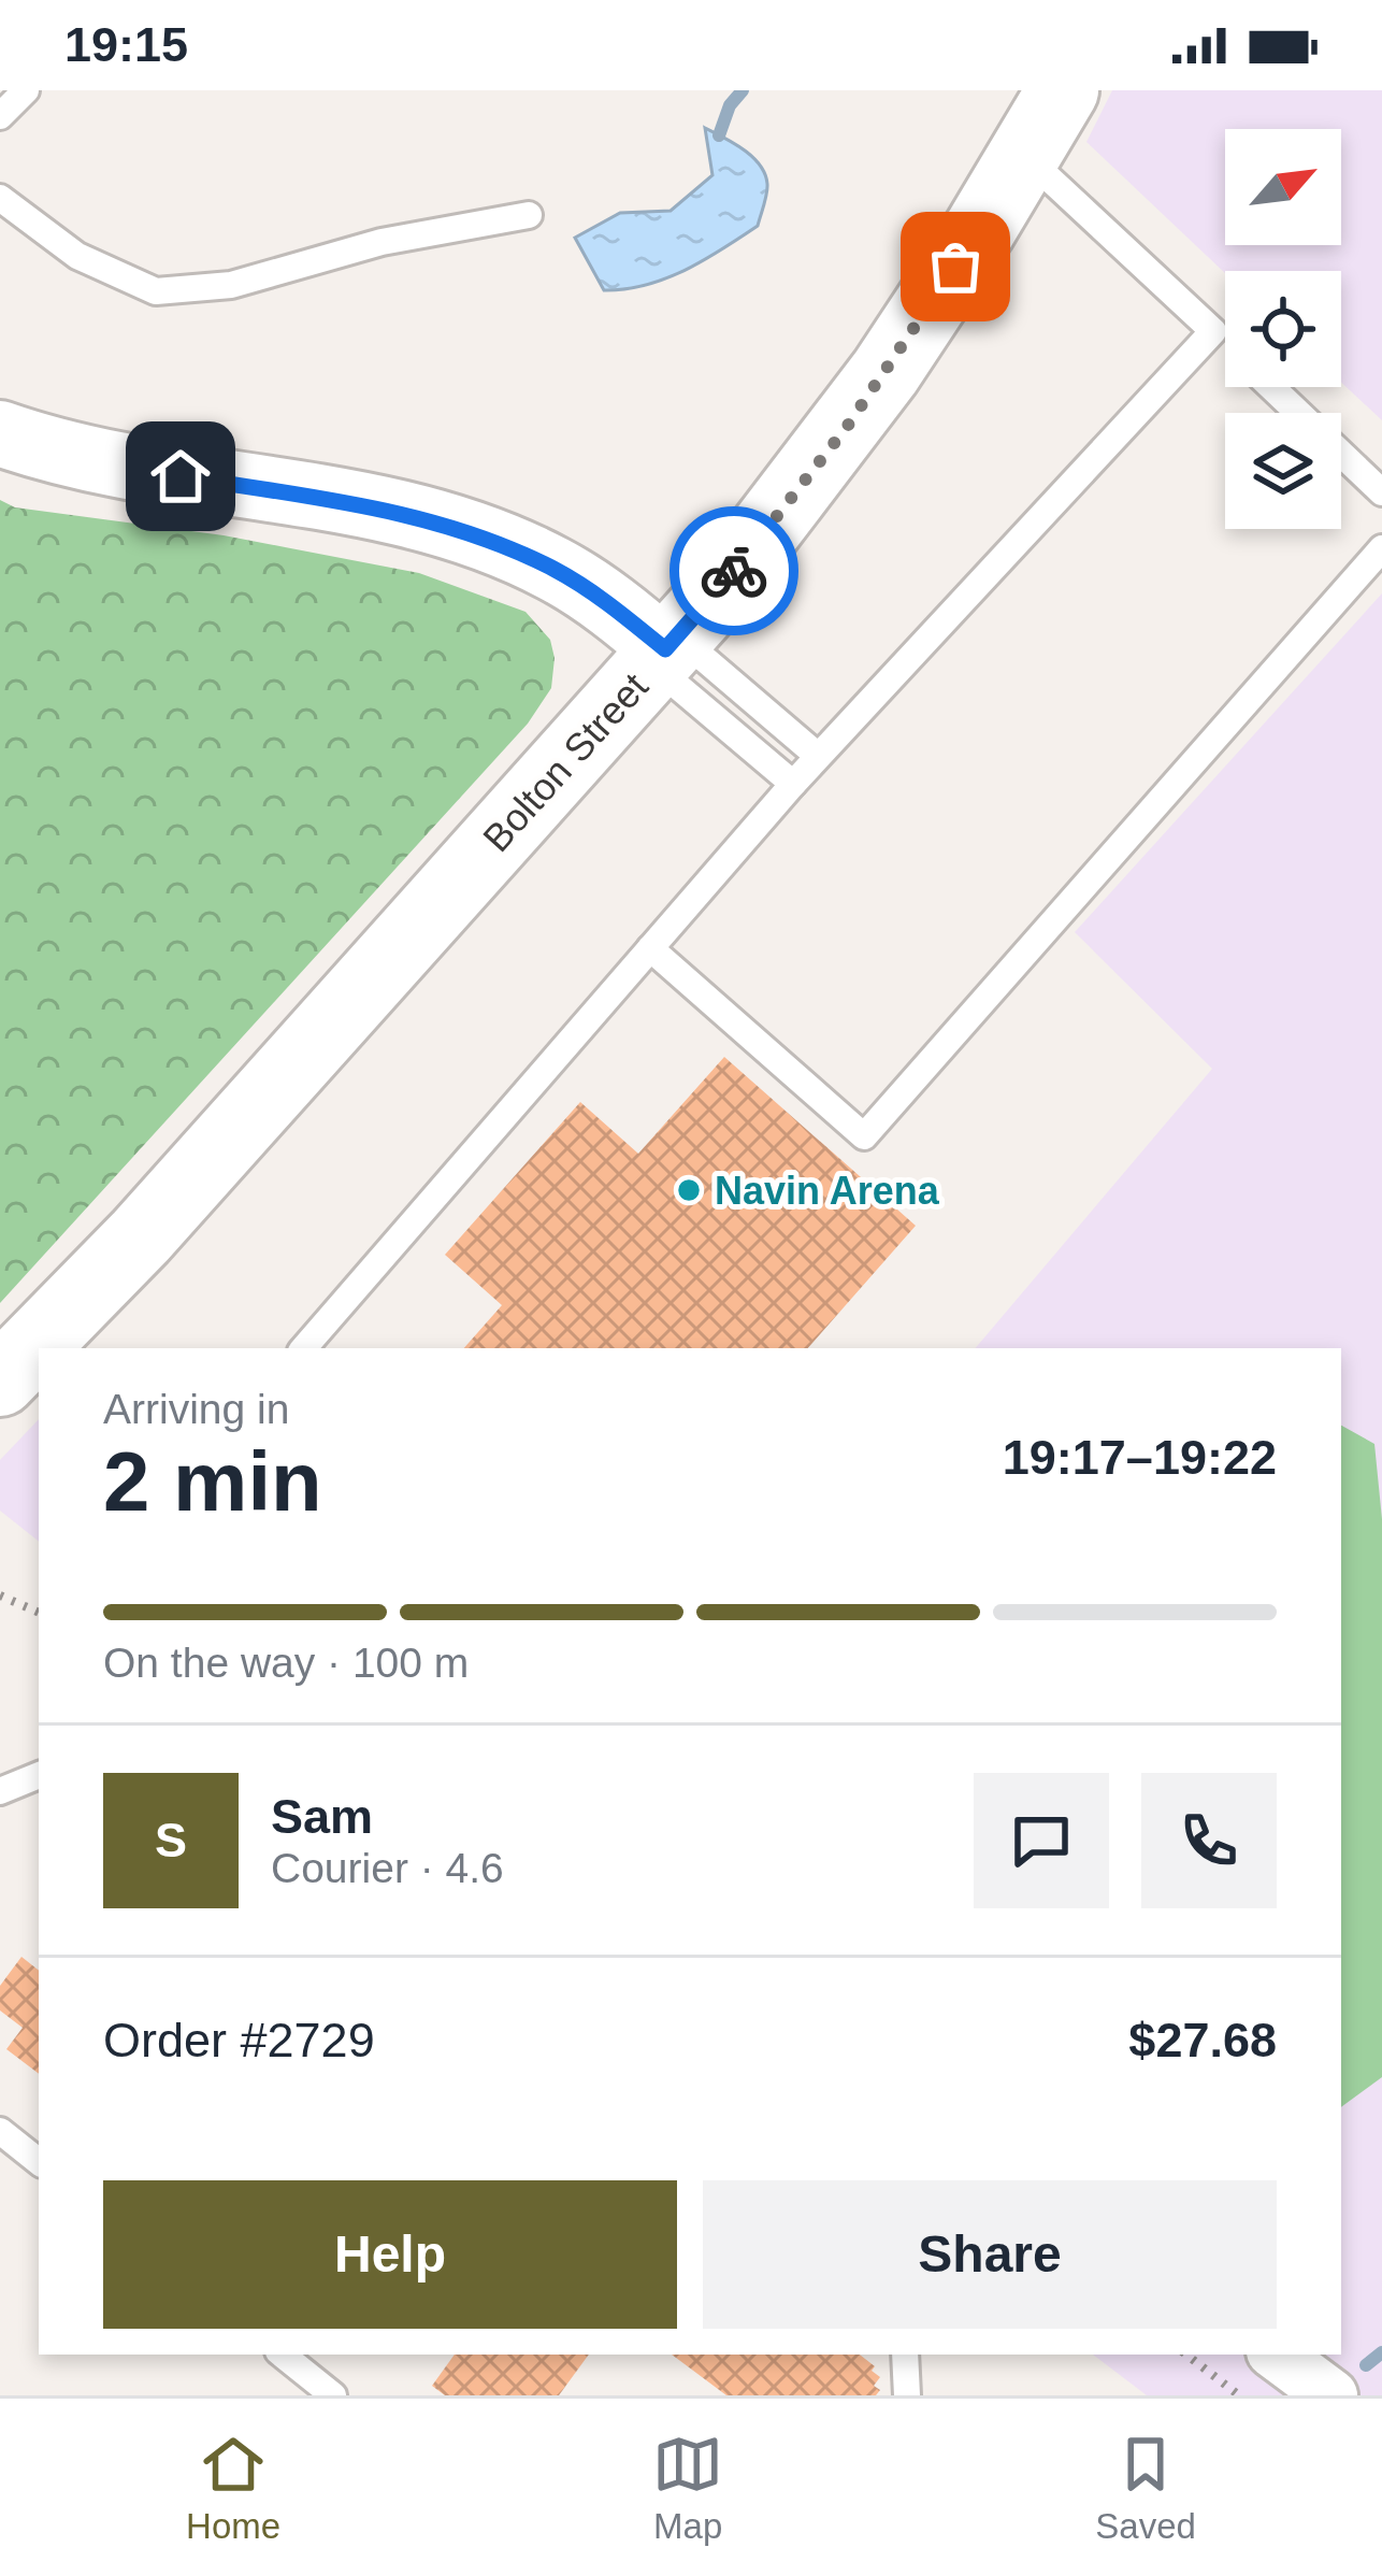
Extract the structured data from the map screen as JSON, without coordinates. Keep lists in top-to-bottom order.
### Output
{
  "streets": {
    "main road": ["Bolton Street"]
  },
  "places": ["Navin Arena"],
  "north": "top right",
  "page": {
    "status": "19:15",
    "heading": ["2 min", "Arriving in", "19:17–19:22"],
    "panel": [
      "Sam",
      "Courier · 4.6",
      "Order #2729",
      "$27.68"
    ],
    "bar": "On the way · 100 m",
    "round": "S",
    "buttons": ["Help", "Share"],
    "tabs": ["Home", "Map", "Saved"]
  }
}
